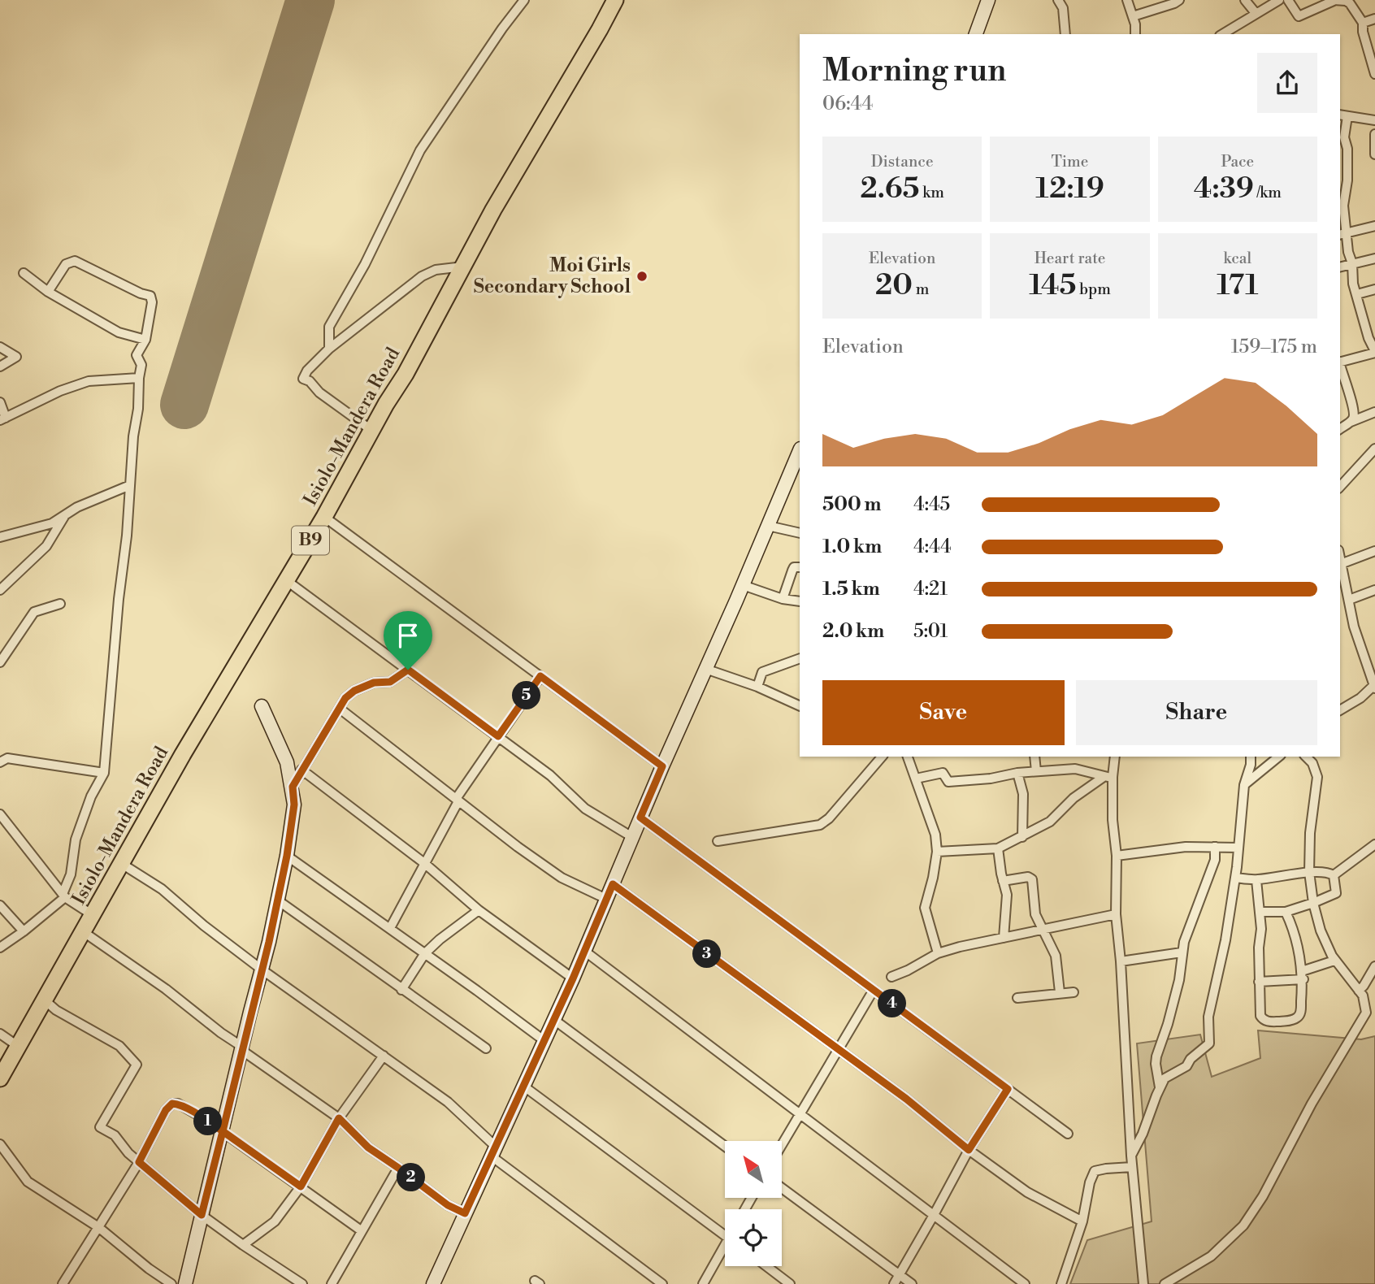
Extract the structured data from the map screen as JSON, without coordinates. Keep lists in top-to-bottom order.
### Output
{
  "streets": {
    "highway": ["Isiolo-Mandera Road", "B9"]
  },
  "places": ["Moi Girls Secondary School"],
  "north": "top left",
  "page": {
    "heading": ["Morning run", "06:44"],
    "stats": [
      ["Distance", "2.65 km"],
      ["Time", "12:19"],
      ["Pace", "4:39 /km"],
      ["Elevation", "20 m"],
      ["Heart rate", "145 bpm"],
      ["kcal", "171"]
    ],
    "chart": ["Elevation", "159–175 m"],
    "list": [
      {
        "name": "500 m",
        "note": "4:45"
      },
      {
        "name": "1.0 km",
        "note": "4:44"
      },
      {
        "name": "1.5 km",
        "note": "4:21"
      },
      {
        "name": "2.0 km",
        "note": "5:01"
      }
    ],
    "buttons": ["Save", "Share"],
    "pins": [
      "5",
      "3",
      "4",
      "1",
      "2"
    ]
  }
}
